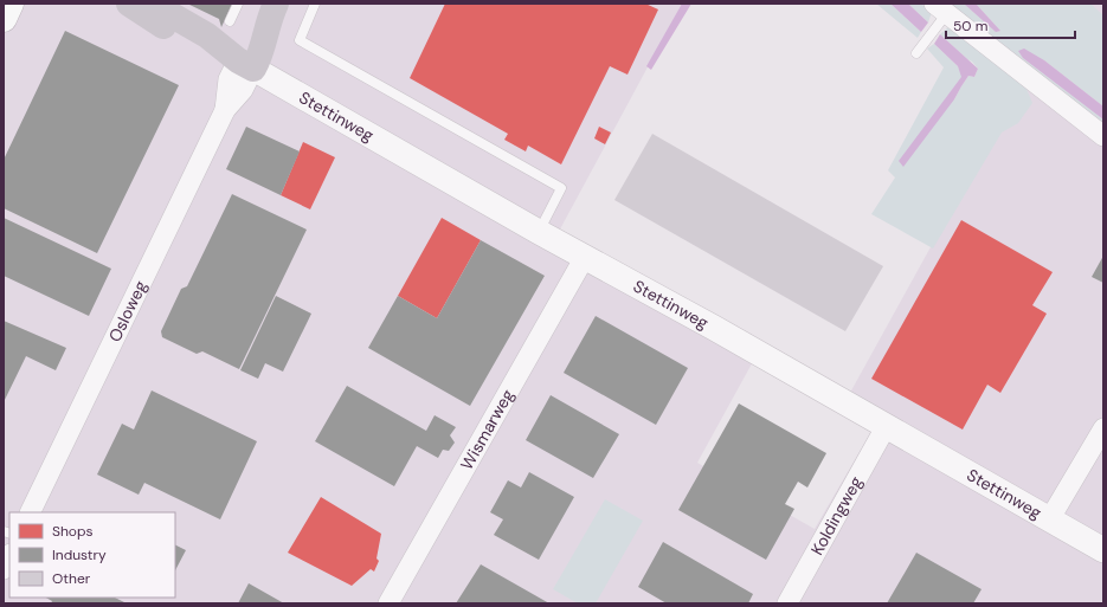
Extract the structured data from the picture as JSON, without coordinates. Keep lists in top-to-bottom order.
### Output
{
  "streets": {
    "main road": ["Stettinweg", "Osloweg"],
    "street": ["Wismarweg", "Koldingweg"]
  },
  "crossings": [
    ["Stettinweg", "Osloweg"],
    ["Stettinweg", "Wismarweg"],
    ["Stettinweg", "Koldingweg"]
  ],
  "legend": ["Shops", "Industry", "Other"],
  "scale_bar": "50 m"
}
